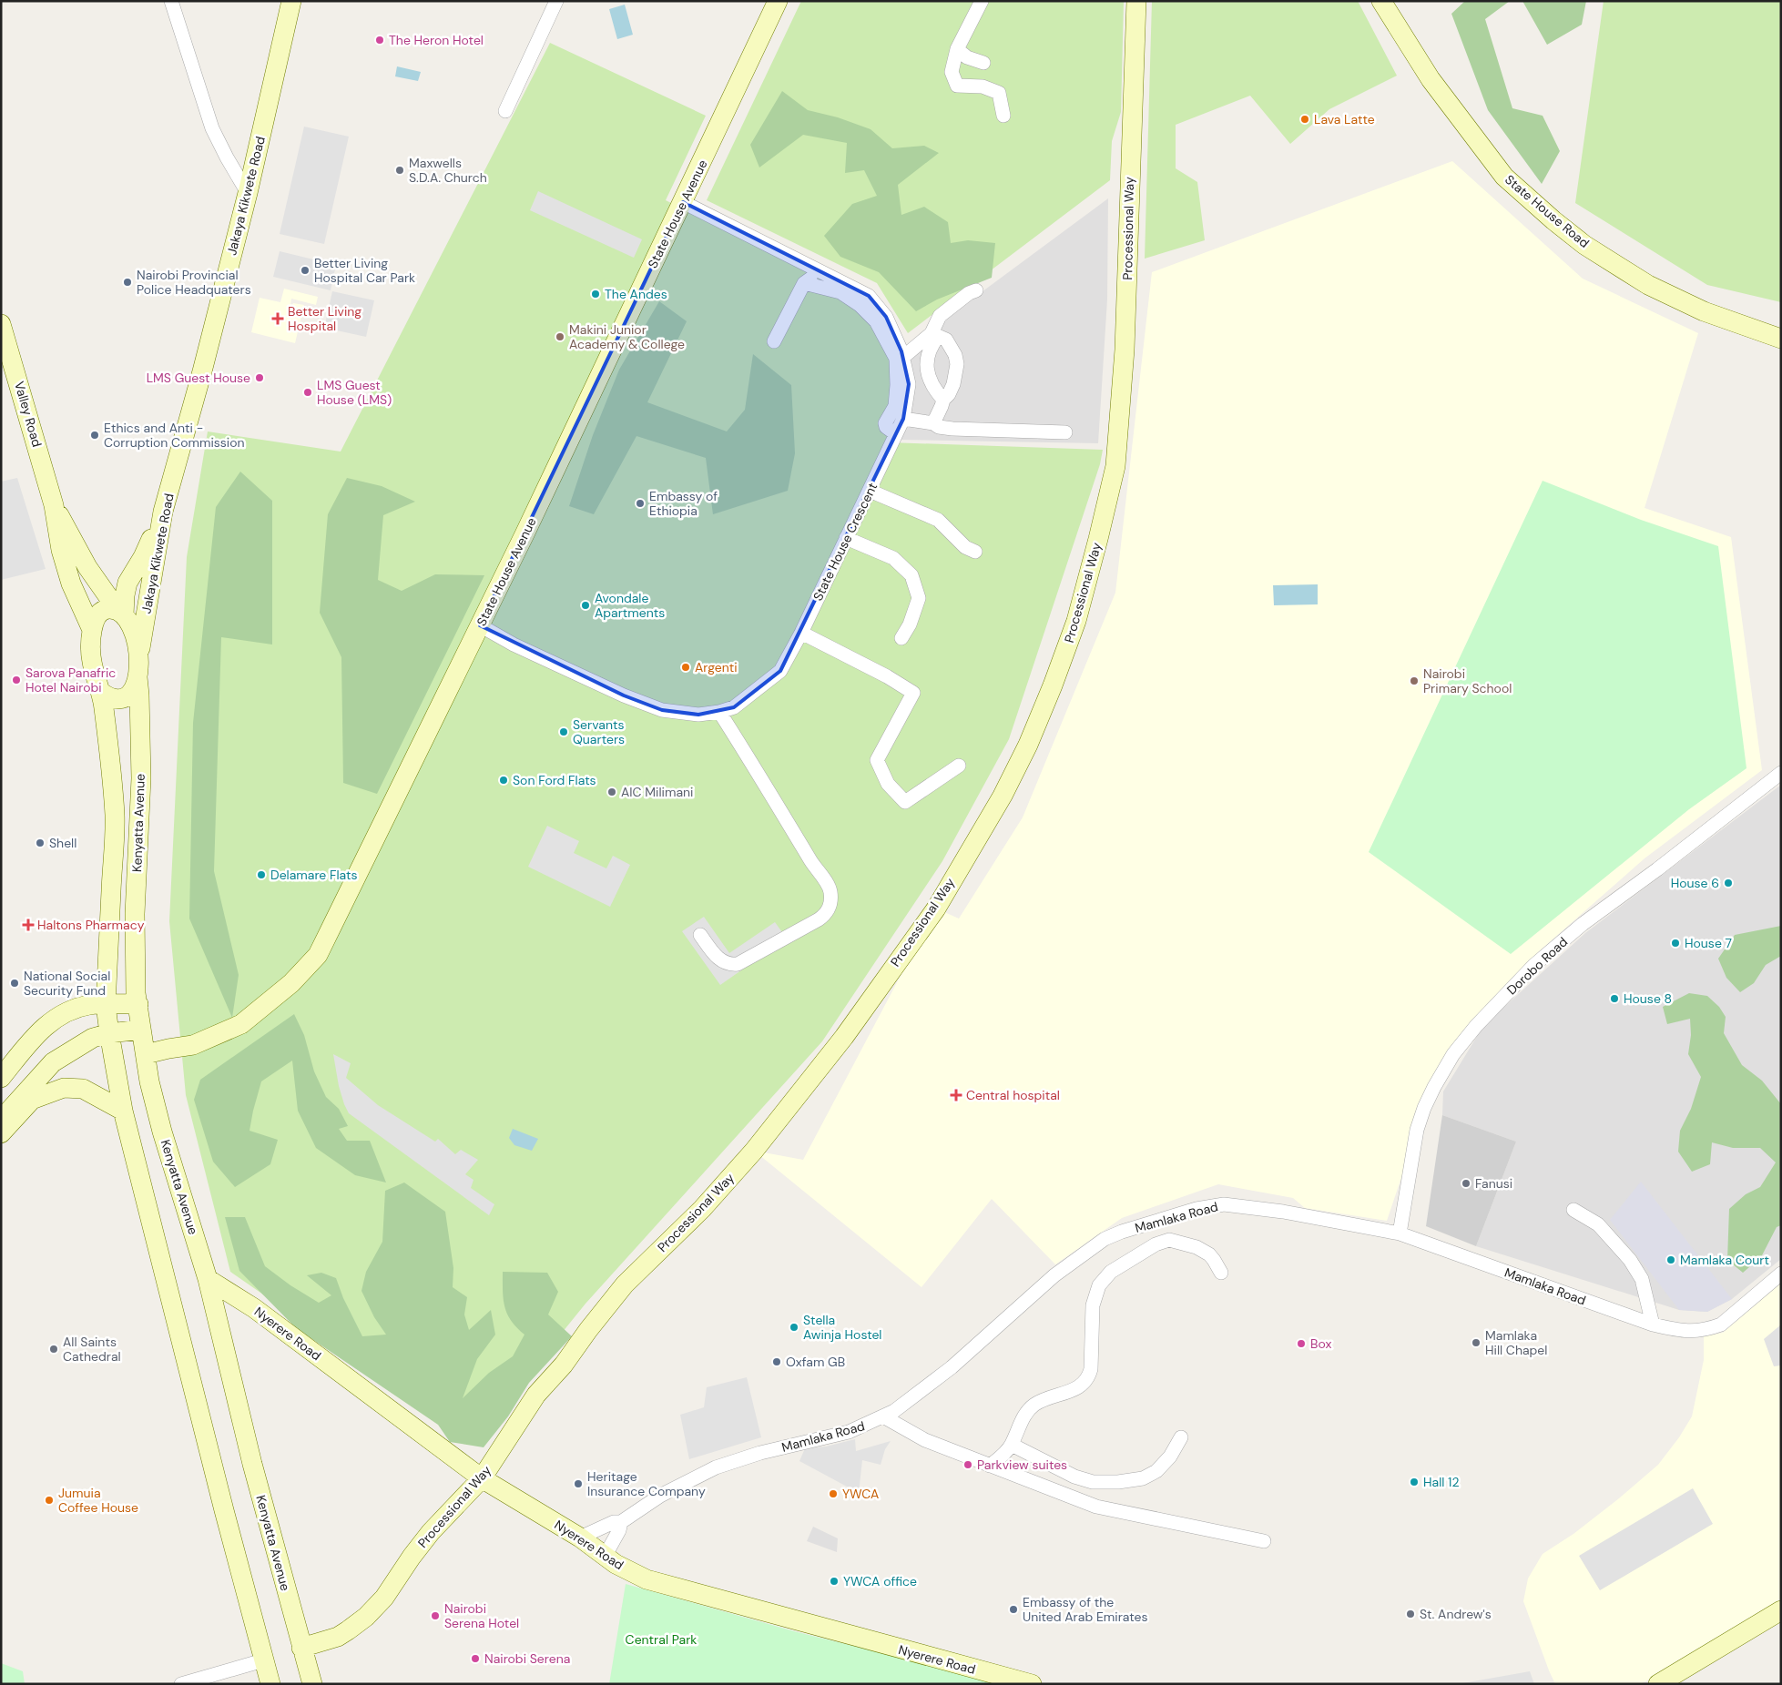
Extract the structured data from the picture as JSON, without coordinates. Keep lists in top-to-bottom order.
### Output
{
  "streets": {
    "main road": [
      "Jakaya Kikwete Road",
      "State House Road",
      "State House Avenue",
      "Processional Way",
      "Valley Road",
      "Kenyatta Avenue",
      "Nyerere Road"
    ],
    "street": ["State House Crescent", "Dorobo Road", "Mamlaka Road"]
  },
  "crossings": [
    ["Jakaya Kikwete Road", "Valley Road"],
    ["Jakaya Kikwete Road", "Kenyatta Avenue"],
    ["State House Avenue", "State House Crescent"],
    ["State House Avenue", "Kenyatta Avenue"],
    ["Processional Way", "Kenyatta Avenue"],
    ["Processional Way", "Nyerere Road"],
    ["Valley Road", "Kenyatta Avenue"],
    ["Kenyatta Avenue", "Nyerere Road"],
    ["Dorobo Road", "Mamlaka Road"],
    ["Mamlaka Road", "Nyerere Road"]
  ],
  "parks": ["Central Park"],
  "places": {
    "other": [
      "The Heron Hotel",
      "Lava Latte",
      "Maxwells S.D.A. Church",
      "Better Living Hospital Car Park",
      "Nairobi Provincial Police Headquaters",
      "The Andes",
      "Makini Junior Academy & College",
      "LMS Guest House",
      "LMS Guest House (LMS)",
      "Ethics and Anti - Corruption Commission",
      "Embassy of Ethiopia",
      "Avondale Apartments",
      "Argenti",
      "Sarova Panafric Hotel Nairobi",
      "Nairobi Primary School",
      "Servants Quarters",
      "Son Ford Flats",
      "AIC Milimani",
      "Shell",
      "Delamare Flats",
      "House 6",
      "House 7",
      "National Social Security Fund",
      "House 8",
      "Fanusi",
      "Mamlaka Court",
      "Stella Awinja Hostel",
      "Mamlaka Hill Chapel",
      "Box",
      "All Saints Cathedral",
      "Oxfam GB",
      "Parkview suites",
      "Hall 12",
      "Heritage Insurance Company",
      "YWCA",
      "Jumuia Coffee House",
      "YWCA office",
      "Embassy of the United Arab Emirates",
      "St. Andrew's",
      "Nairobi Serena Hotel",
      "Nairobi Serena"
    ],
    "health": ["Better Living Hospital", "Haltons Pharmacy", "Central hospital"]
  }
}
